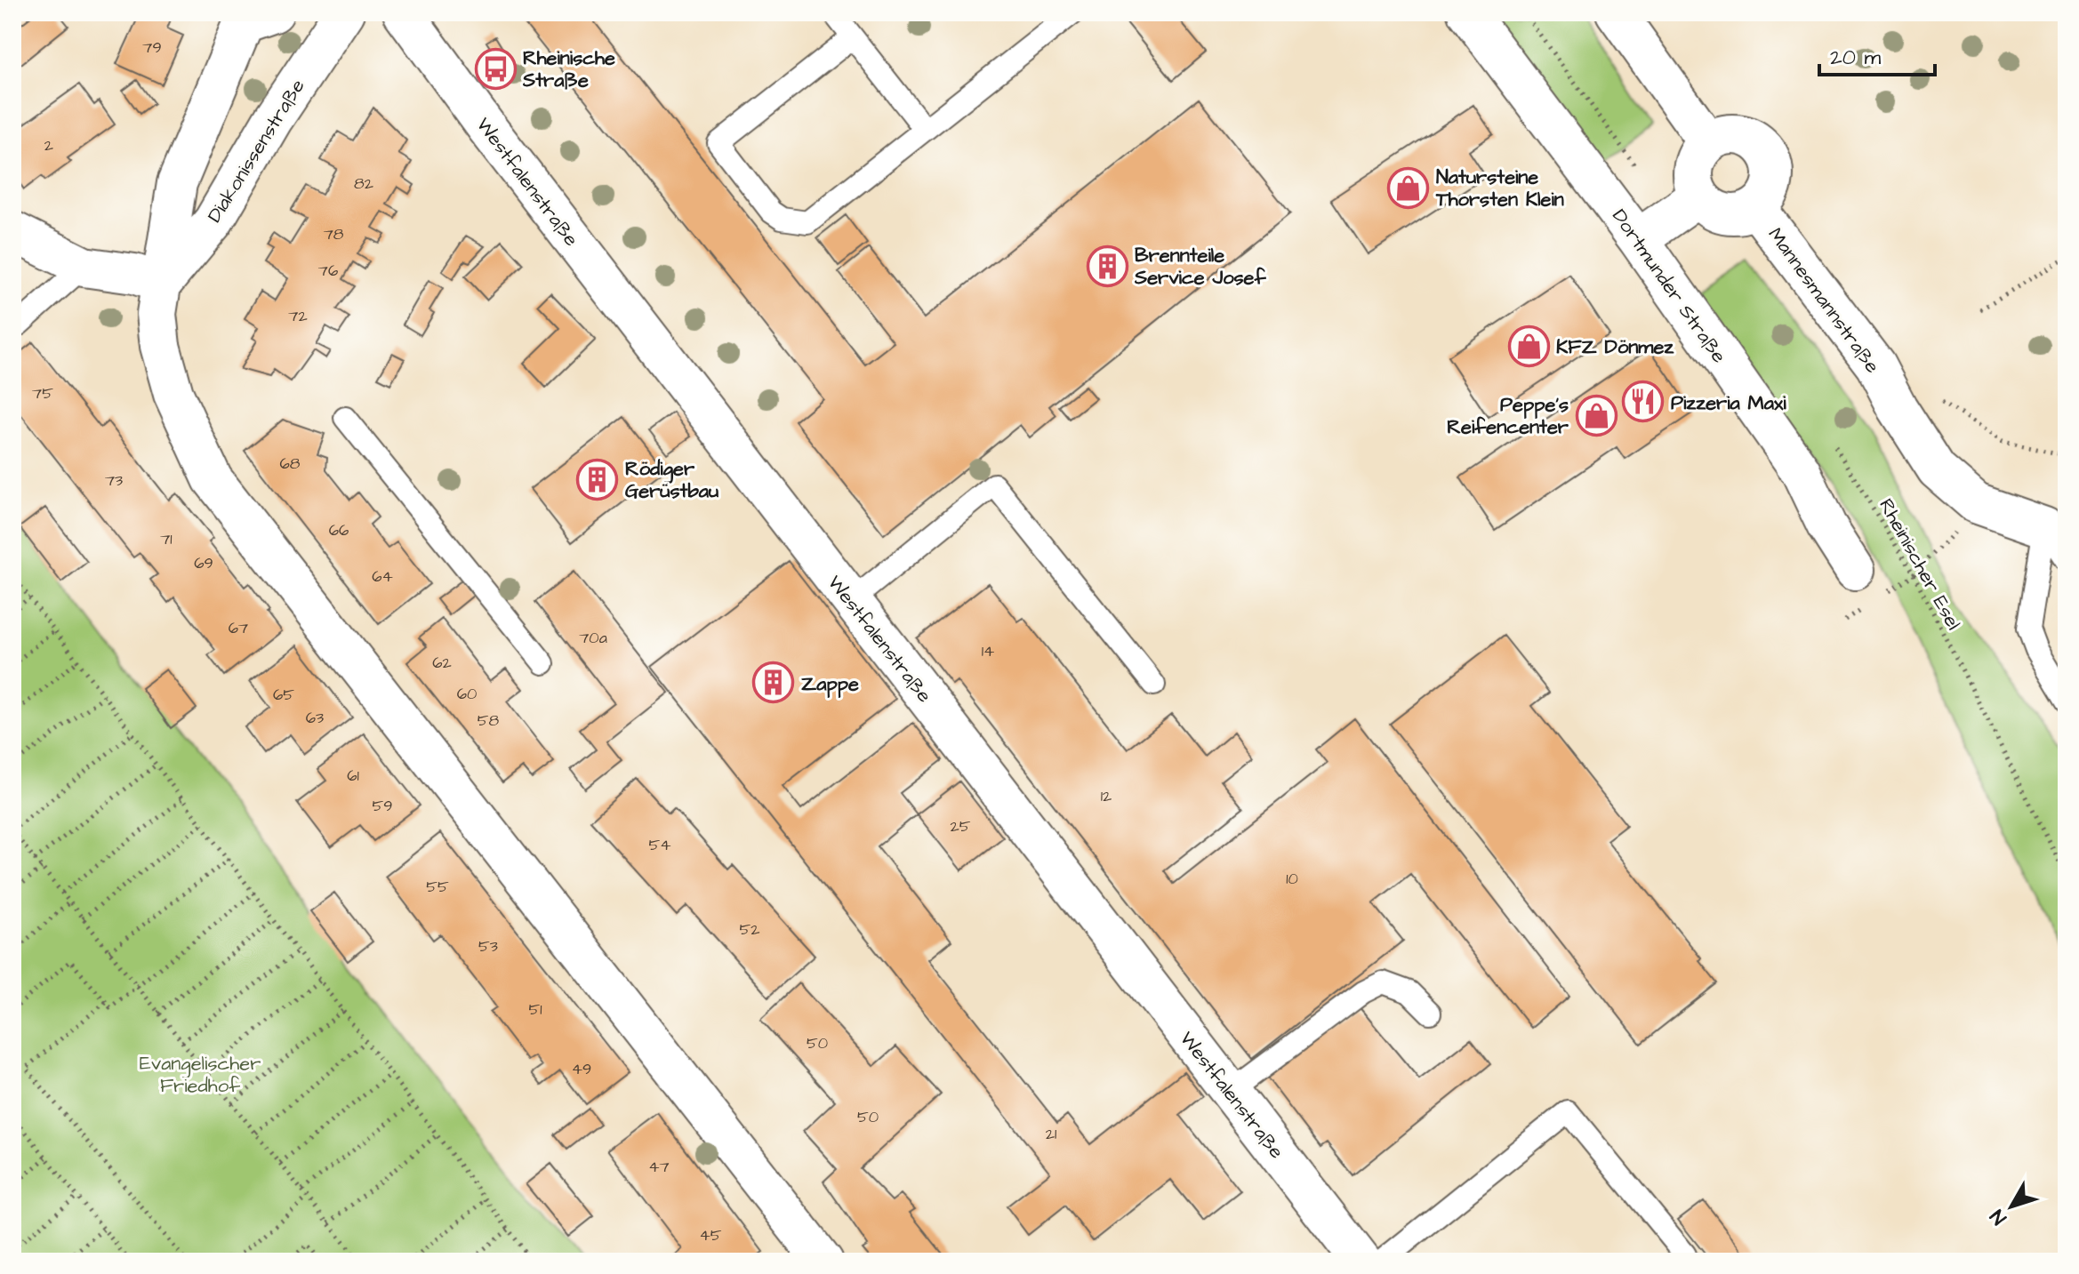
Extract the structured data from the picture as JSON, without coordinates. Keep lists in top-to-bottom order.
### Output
{
  "streets": {
    "street": [
      "Diakonissenstraße",
      "Westfalenstraße",
      "Dortmunder Straße",
      "Mannesmannstraße"
    ],
    "path": ["Rheinischer Esel"]
  },
  "parks": ["Evangelischer Friedhof"],
  "places": {
    "bus stop": ["Rheinische Straße"],
    "shop": ["Natursteine Thorsten Klein", "KFZ Dönmez", "Peppe’s Reifencenter"],
    "building": ["Brennteile Service Josef", "Rödiger Gerüstbau", "Zappe"],
    "restaurant": ["Pizzeria Maxi"]
  },
  "house_numbers": [
    "79",
    "2",
    "82",
    "78",
    "76",
    "72",
    "75",
    "68",
    "73",
    "66",
    "71",
    "69",
    "64",
    "67",
    "70a",
    "14",
    "62",
    "60",
    "65",
    "63",
    "58",
    "61",
    "12",
    "59",
    "25",
    "54",
    "10",
    "55",
    "52",
    "53",
    "51",
    "50",
    "49",
    "50",
    "21",
    "47",
    "45"
  ],
  "scale_bar": "20 m",
  "north": "bottom left"
}
